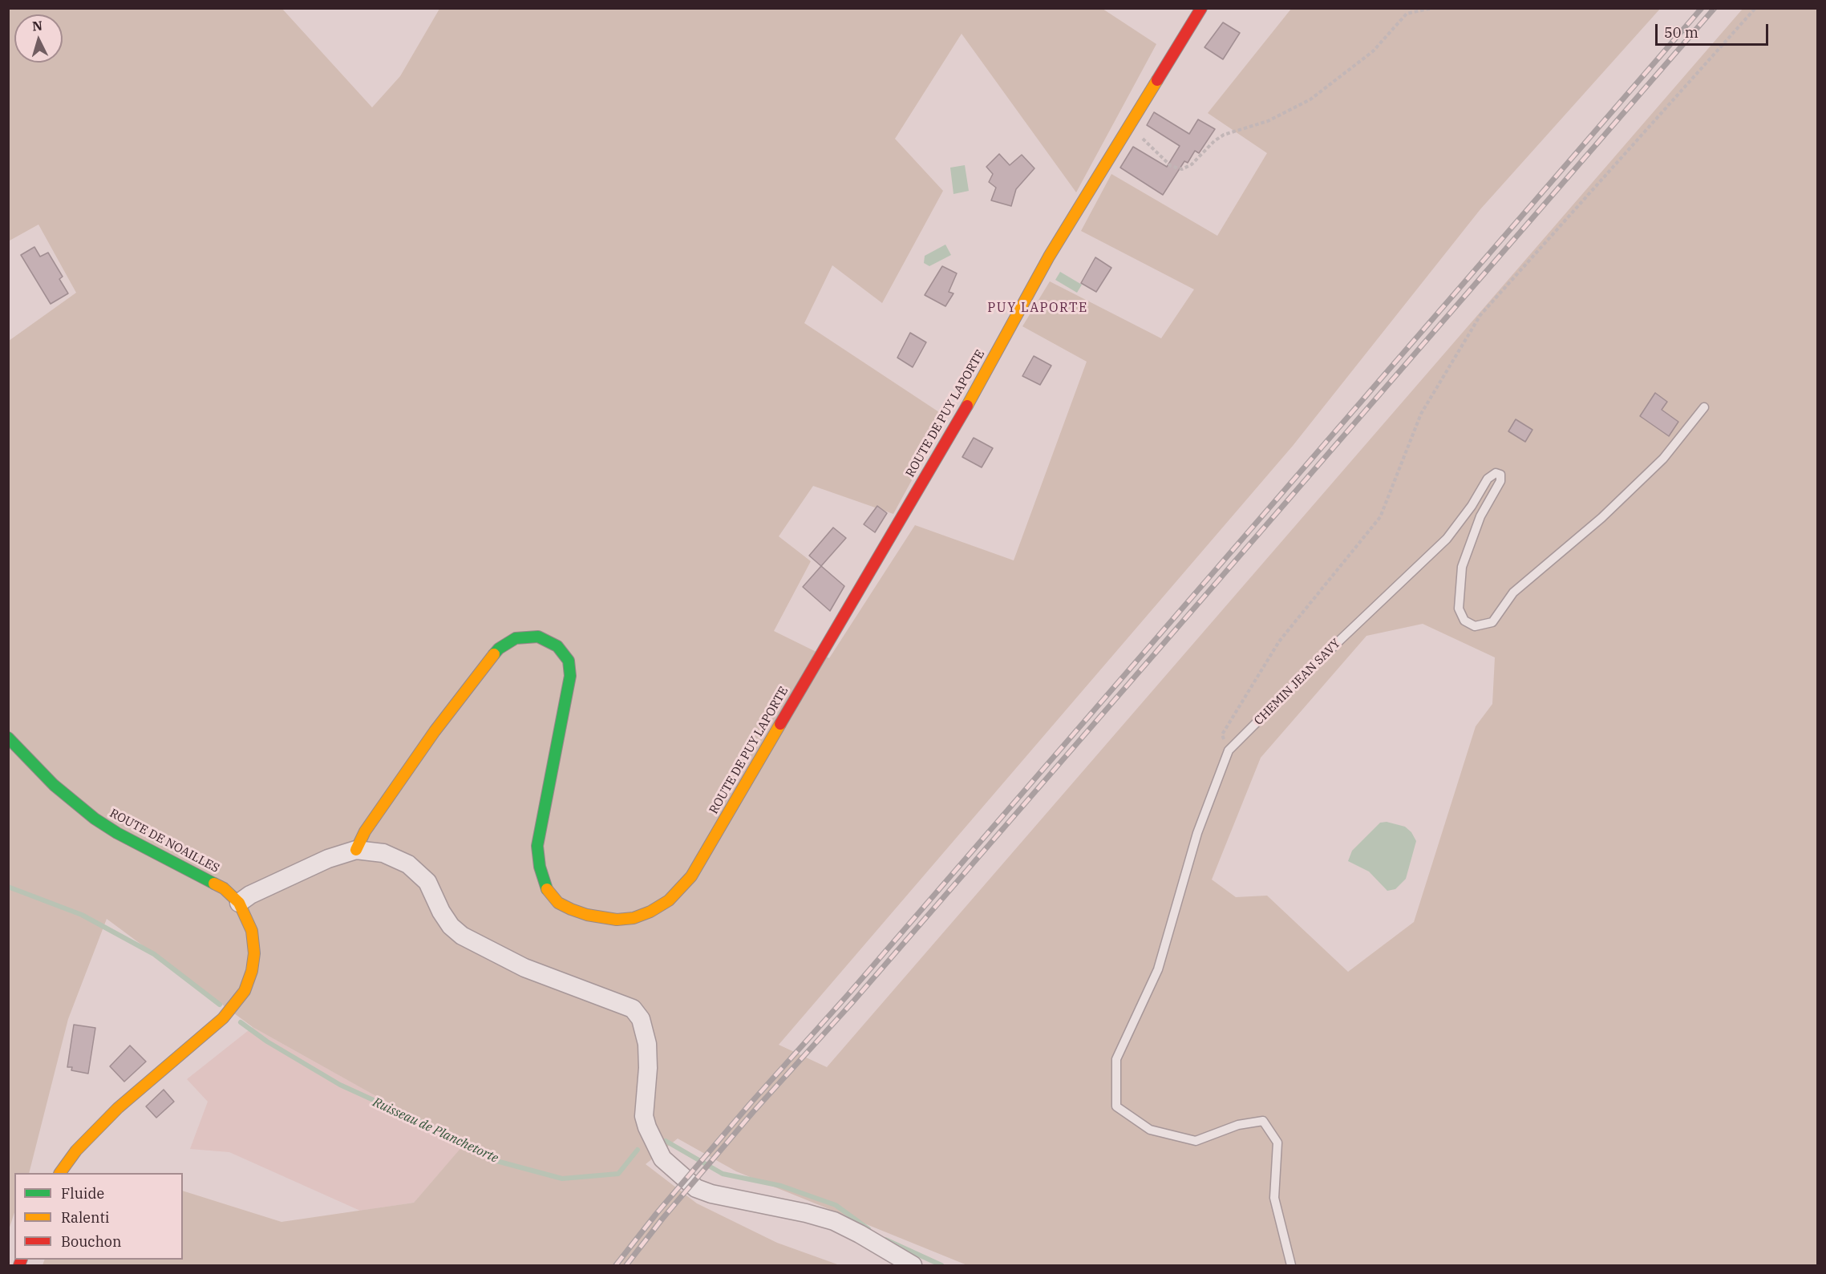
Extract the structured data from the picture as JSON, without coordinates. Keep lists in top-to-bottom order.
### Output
{
  "streets": {
    "street": ["ROUTE DE PUY LAPORTE", "ROUTE DE NOAILLES"],
    "lane": ["CHEMIN JEAN SAVY"]
  },
  "districts": ["PUY LAPORTE"],
  "water": ["Ruisseau de Planchetorte"],
  "legend": ["Fluide", "Ralenti", "Bouchon"],
  "scale_bar": "50 m",
  "north": "top"
}
